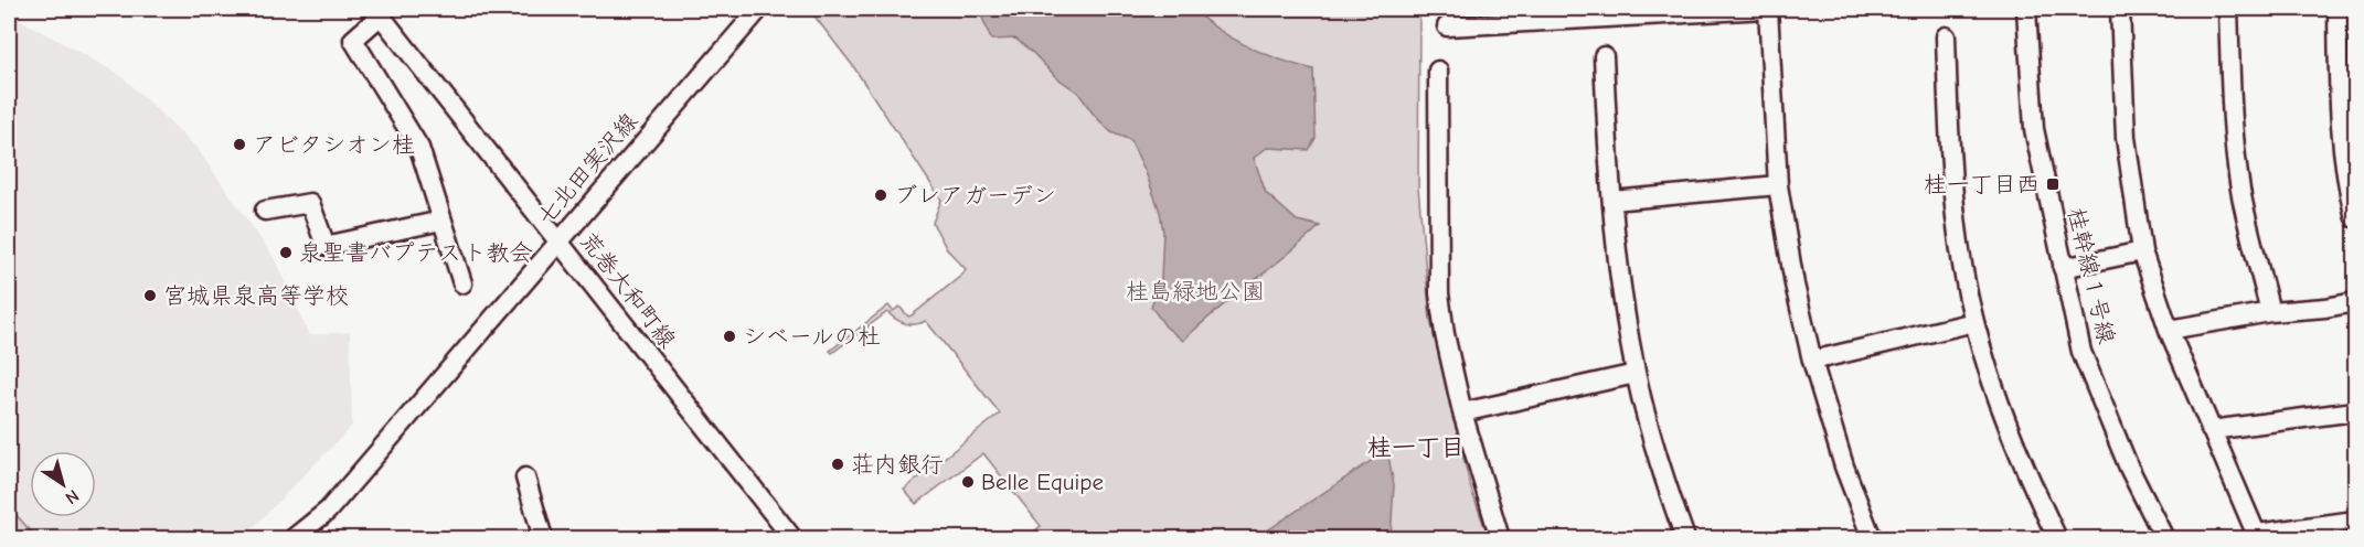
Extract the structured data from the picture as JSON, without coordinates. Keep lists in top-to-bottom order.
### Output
{
  "streets": {
    "street": ["七北田実沢線", "桂幹線１号線", "荒巻大和町線"]
  },
  "crossings": [
    ["七北田実沢線", "荒巻大和町線"]
  ],
  "districts": ["桂一丁目"],
  "parks": ["桂島緑地公園"],
  "places": {
    "other": [
      "アビタシオン桂",
      "ブレアガーデン",
      "泉聖書バプテスト教会",
      "宮城県泉高等学校",
      "シベールの杜",
      "荘内銀行",
      "Belle Equipe"
    ],
    "transit": ["桂一丁目西"]
  },
  "north": "bottom right"
}
